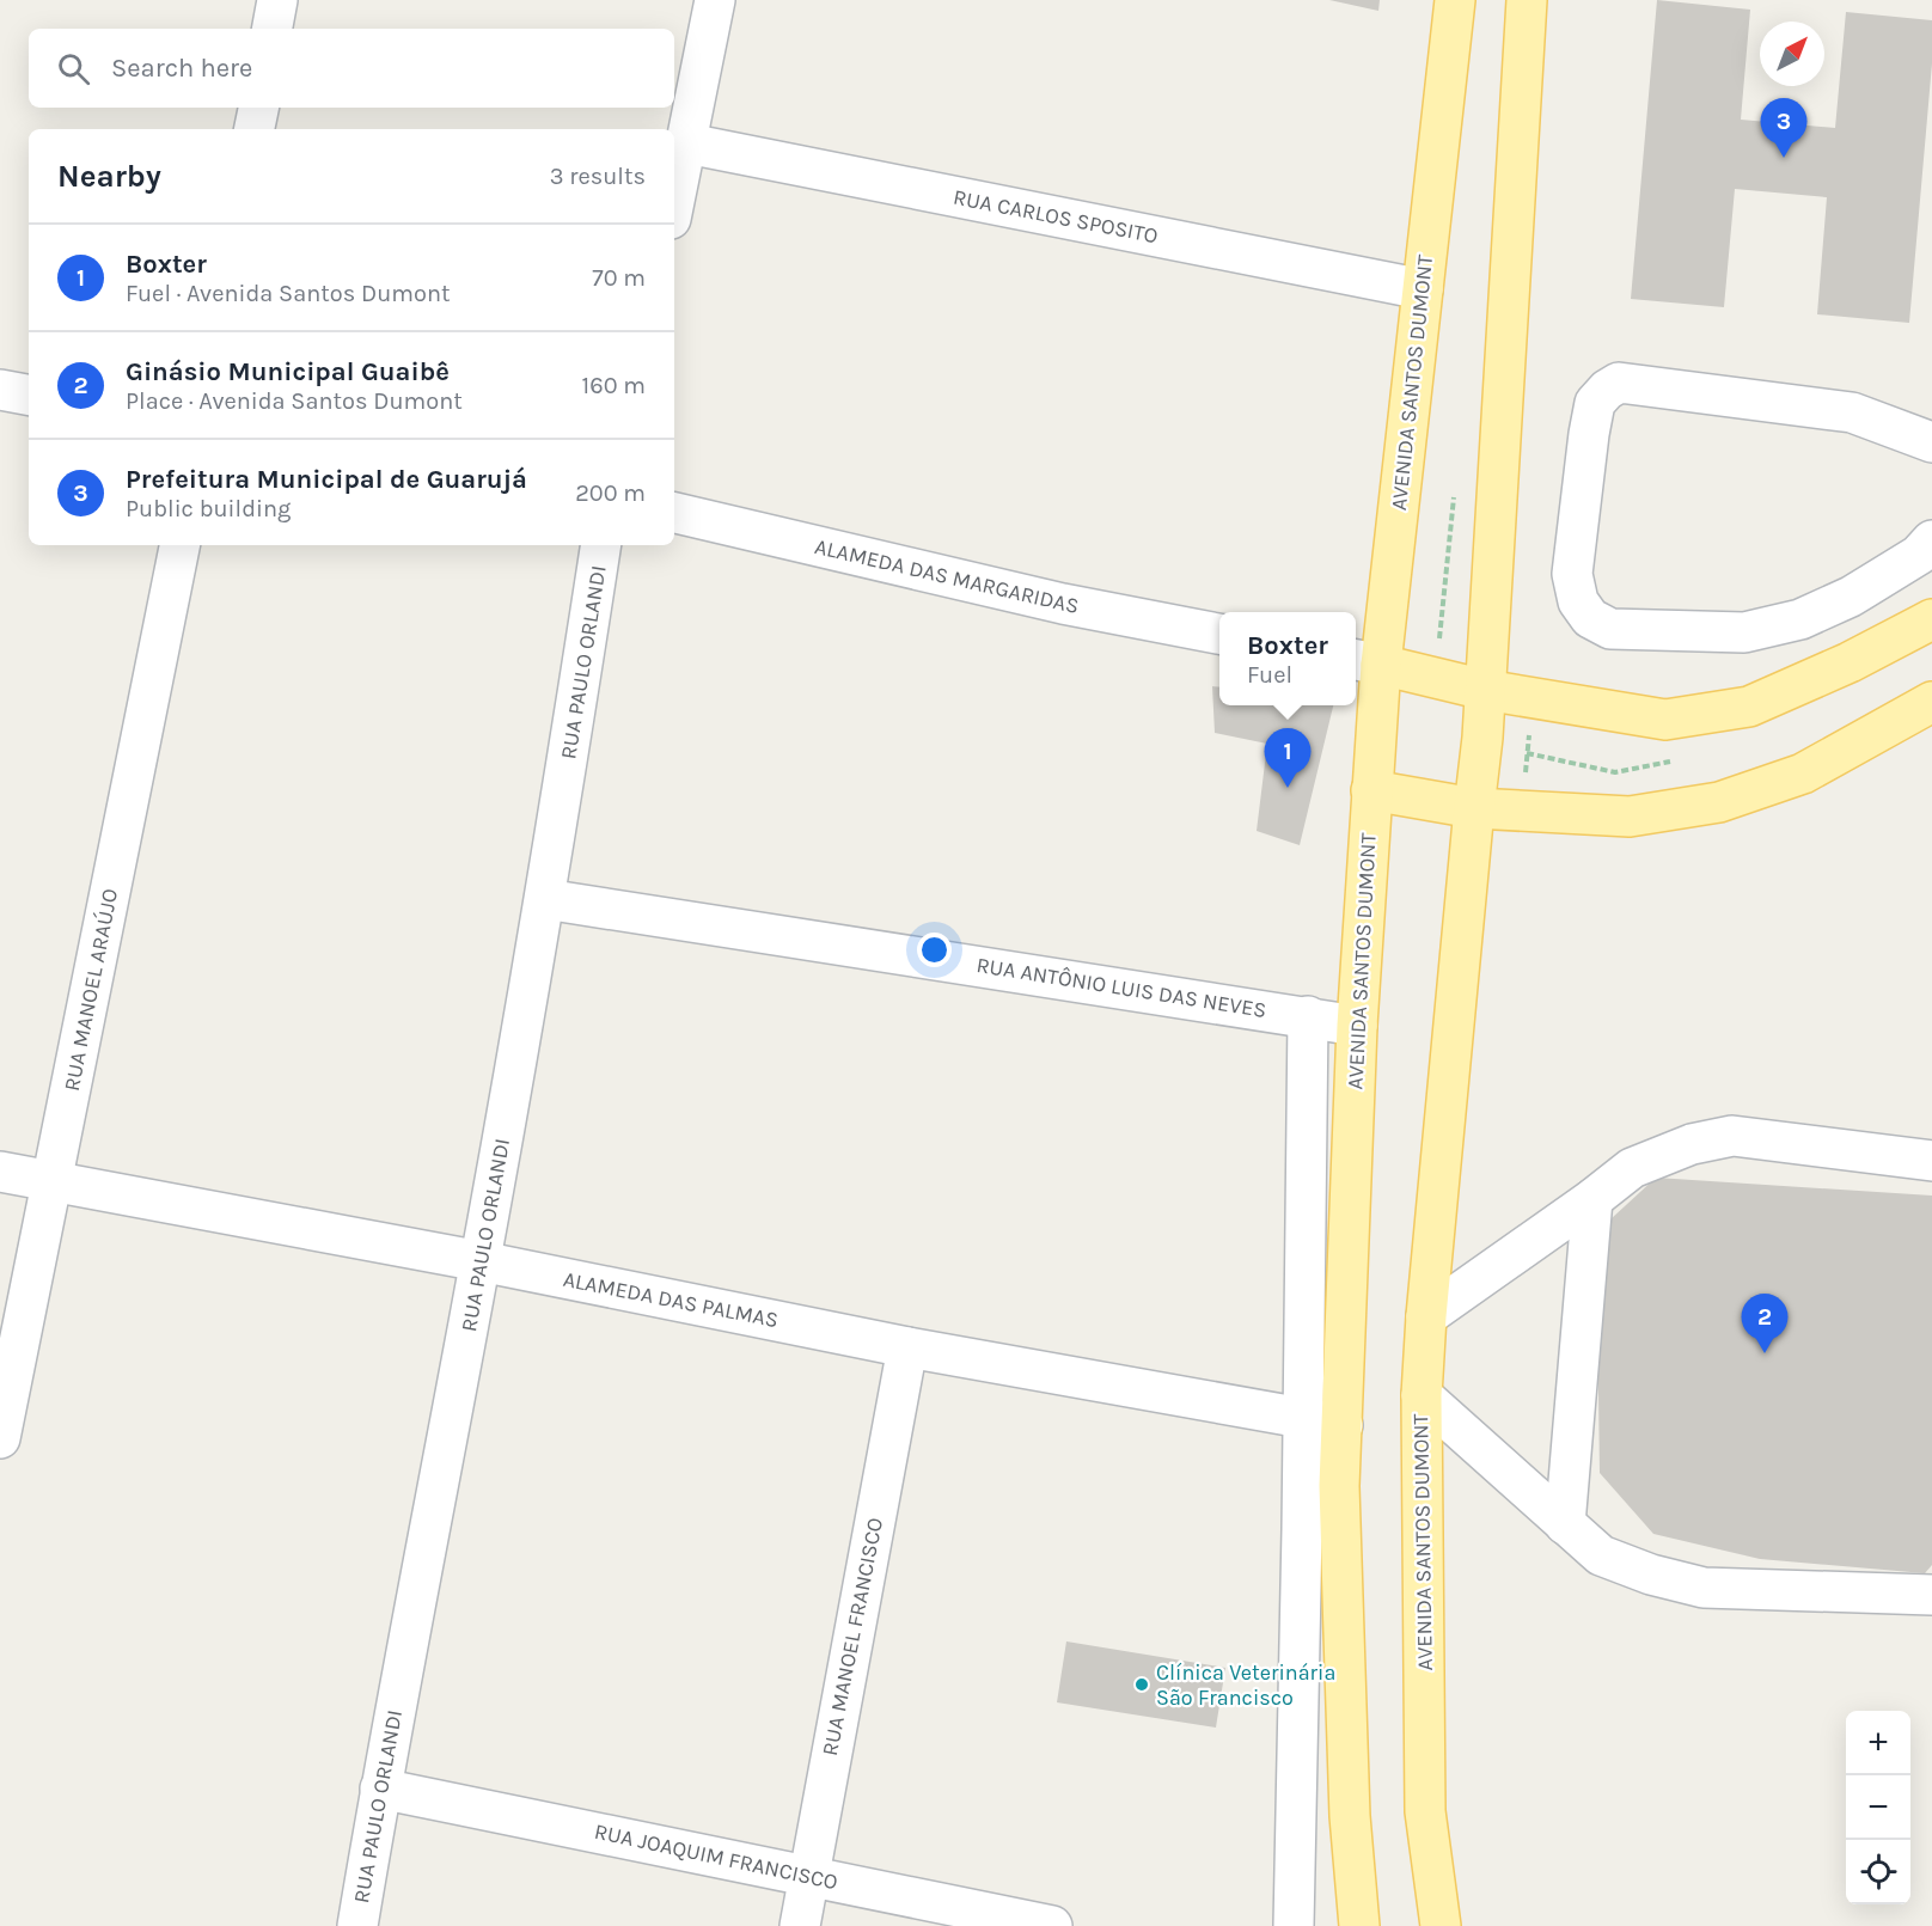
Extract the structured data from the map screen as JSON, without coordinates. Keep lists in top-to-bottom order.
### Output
{
  "streets": {
    "main road": ["AVENIDA SANTOS DUMONT"],
    "street": [
      "RUA CARLOS SPOSITO",
      "ALAMEDA DAS MARGARIDAS",
      "RUA PAULO ORLANDI",
      "RUA ANTÔNIO LUIS DAS NEVES",
      "RUA MANOEL ARAÚJO",
      "ALAMEDA DAS PALMAS",
      "RUA MANOEL FRANCISCO",
      "RUA JOAQUIM FRANCISCO"
    ]
  },
  "crossings": [
    ["RUA CARLOS SPOSITO", "AVENIDA SANTOS DUMONT"],
    ["AVENIDA SANTOS DUMONT", "RUA ANTÔNIO LUIS DAS NEVES"],
    ["AVENIDA SANTOS DUMONT", "ALAMEDA DAS PALMAS"],
    ["RUA PAULO ORLANDI", "RUA ANTÔNIO LUIS DAS NEVES"],
    ["RUA PAULO ORLANDI", "ALAMEDA DAS PALMAS"],
    ["RUA PAULO ORLANDI", "RUA JOAQUIM FRANCISCO"],
    ["RUA MANOEL ARAÚJO", "ALAMEDA DAS PALMAS"],
    ["ALAMEDA DAS PALMAS", "RUA MANOEL FRANCISCO"],
    ["RUA MANOEL FRANCISCO", "RUA JOAQUIM FRANCISCO"]
  ],
  "places": ["Clínica Veterinária São Francisco"],
  "north": "top right",
  "page": {
    "search": "Search here",
    "pins": ["3", "1", "2"],
    "heading": ["Nearby", "3 results"],
    "list": [
      {
        "mark": "1",
        "name": "Boxter",
        "note": "Fuel · Avenida Santos Dumont",
        "value": "70 m"
      },
      {
        "mark": "2",
        "name": "Ginásio Municipal Guaibê",
        "note": "Place · Avenida Santos Dumont",
        "value": "160 m"
      },
      {
        "mark": "3",
        "name": "Prefeitura Municipal de Guarujá",
        "note": "Public building",
        "value": "200 m"
      }
    ],
    "popup": ["Boxter", "Fuel"],
    "map_buttons": ["+", "−"]
  }
}
